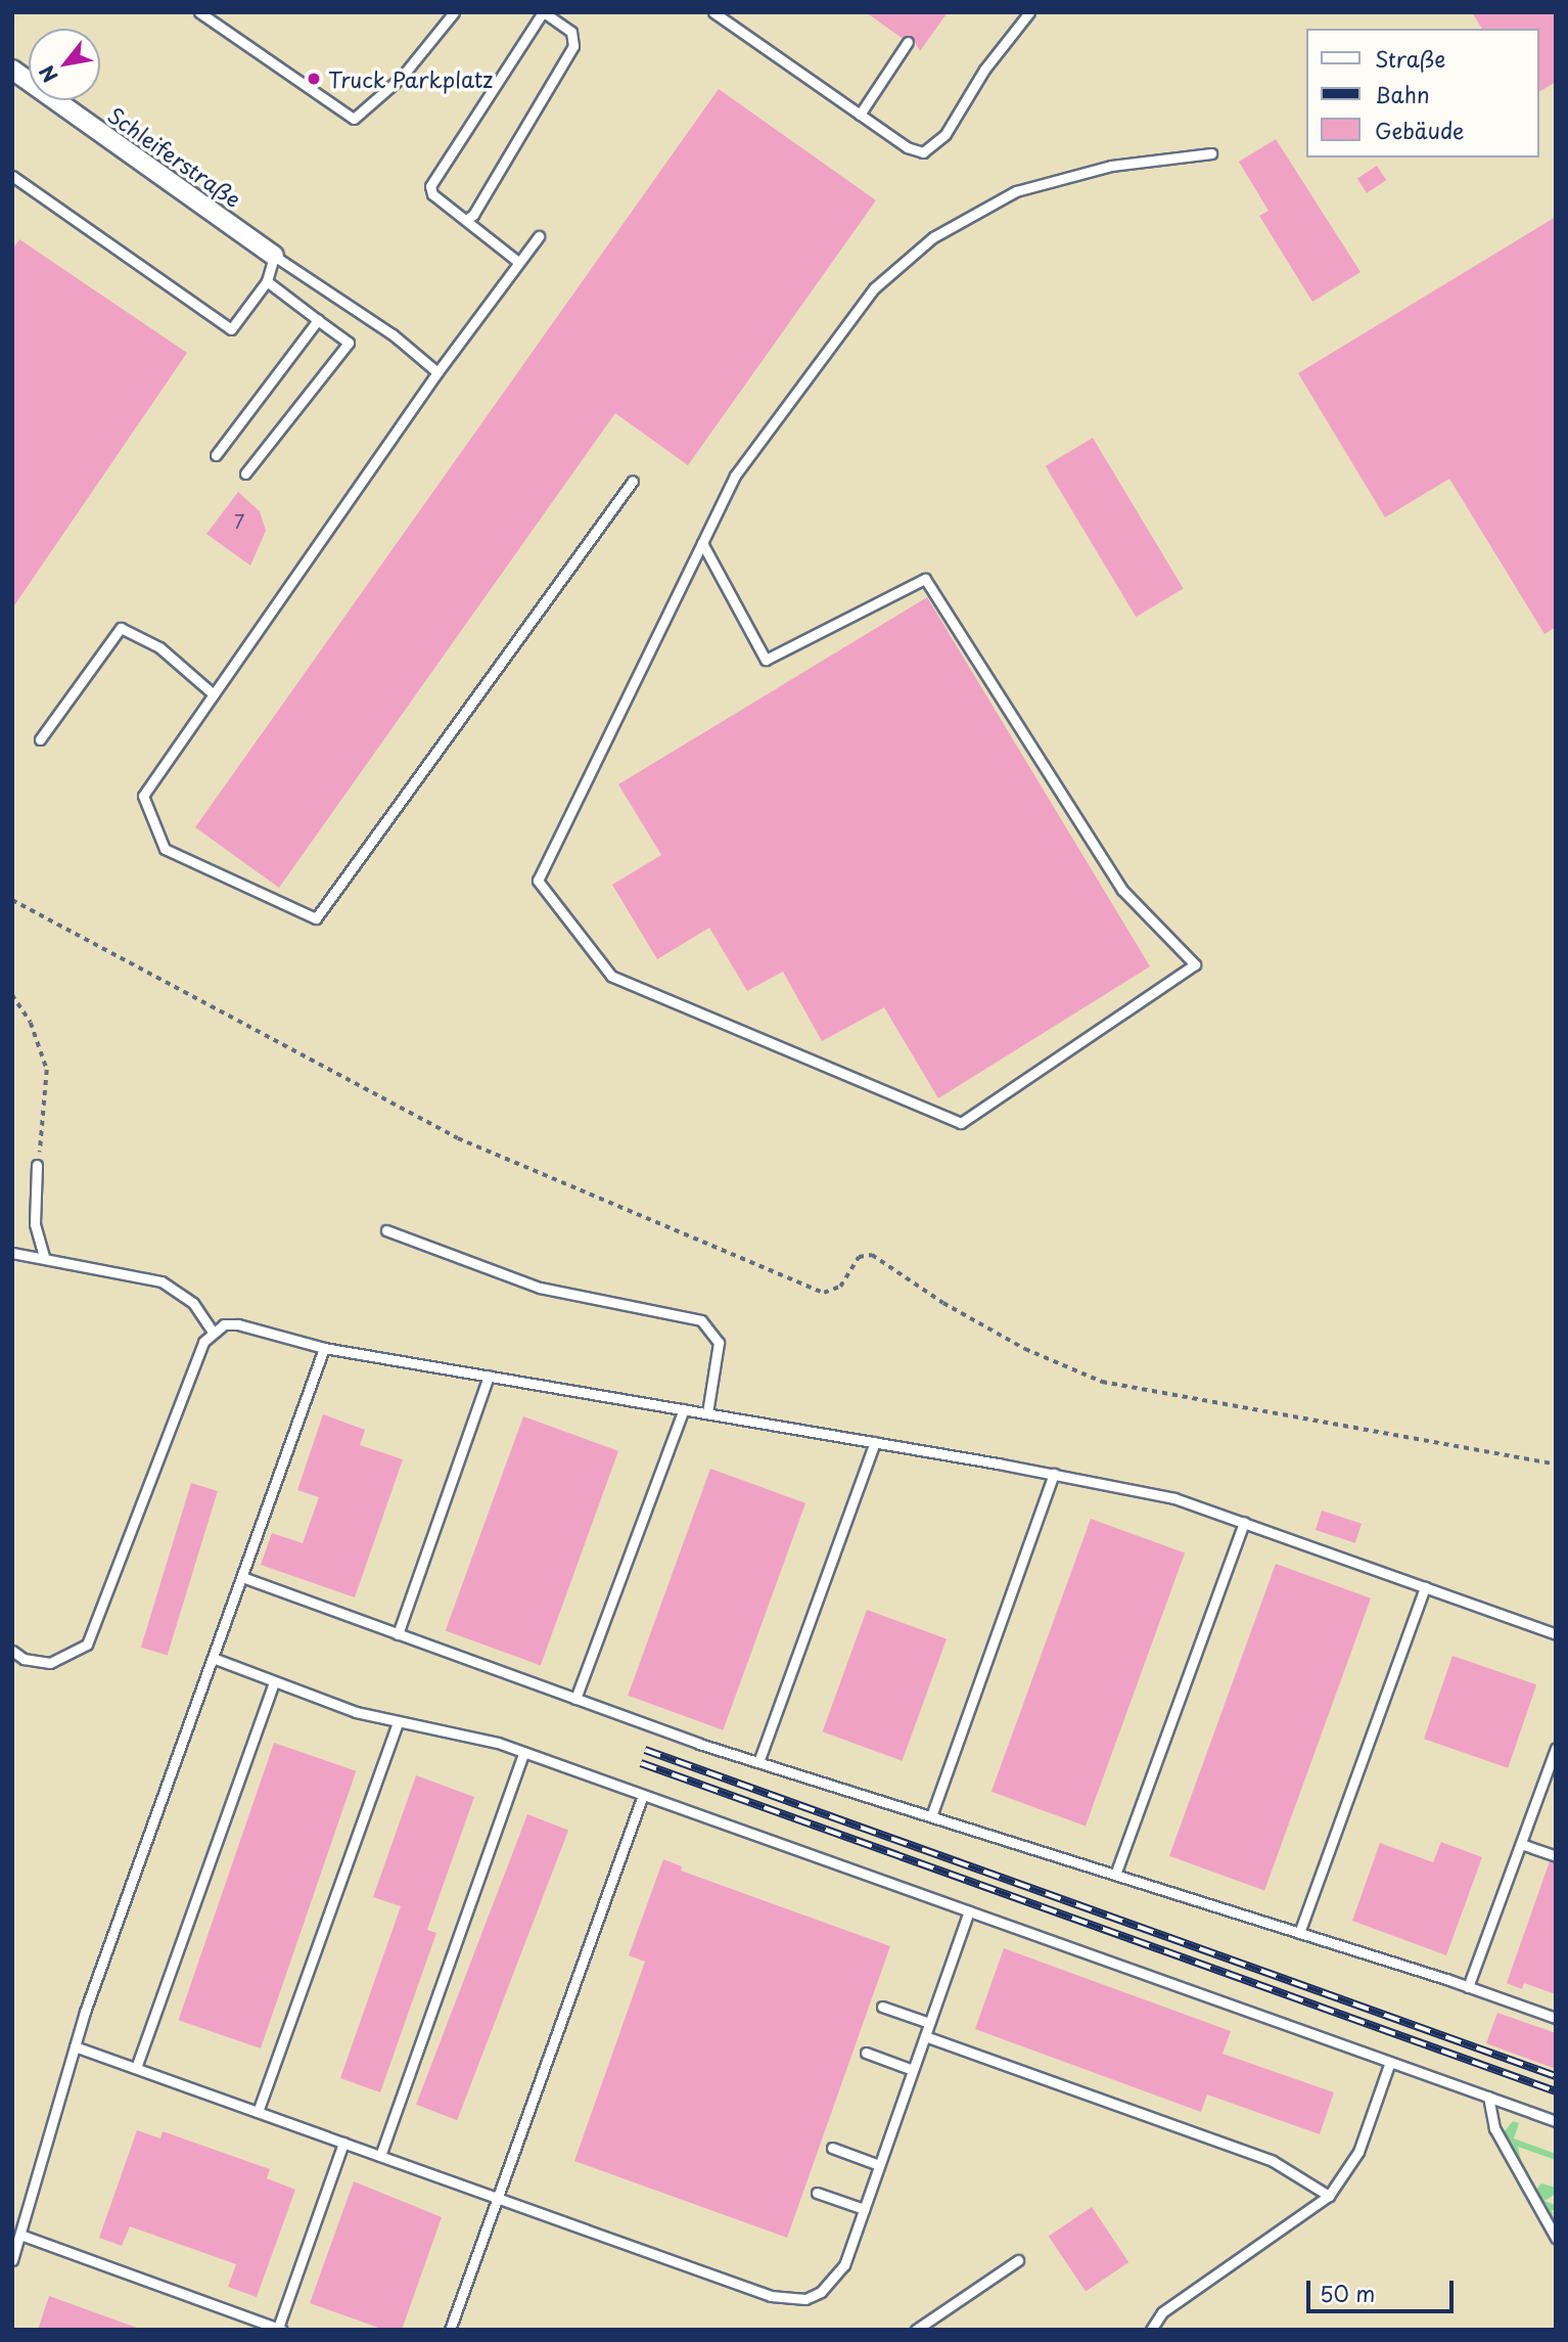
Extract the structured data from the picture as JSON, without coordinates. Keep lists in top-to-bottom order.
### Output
{
  "streets": {
    "street": ["Schleiferstraße"]
  },
  "places": ["Truck Parkplatz"],
  "house_numbers": ["7"],
  "legend": ["Straße", "Bahn", "Gebäude"],
  "scale_bar": "50 m",
  "north": "bottom left"
}
